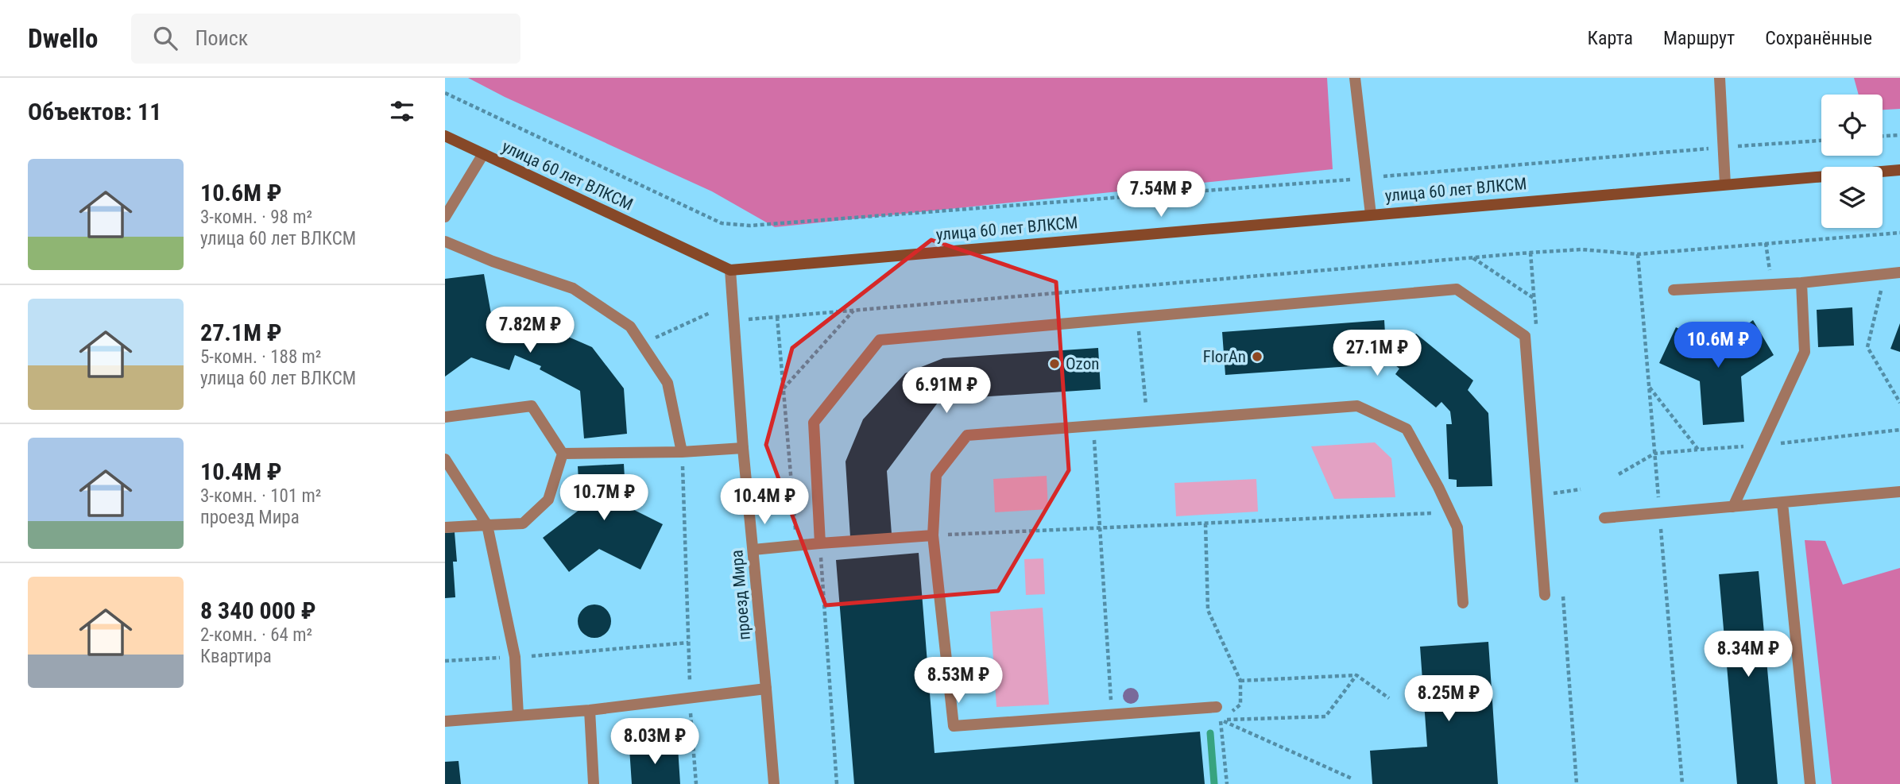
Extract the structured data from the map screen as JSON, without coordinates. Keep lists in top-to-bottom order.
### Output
{
  "streets": {
    "street": ["улица 60 лет ВЛКСМ", "проезд Мира"]
  },
  "crossings": [
    ["улица 60 лет ВЛКСМ", "проезд Мира"]
  ],
  "places": ["FlorAn", "Ozon"],
  "page": {
    "header": "Dwello",
    "search": "Поиск",
    "nav": ["Карта", "Маршрут", "Сохранённые"],
    "heading": "Объектов: 11",
    "list": [
      {
        "name": "10.6M ₽",
        "note": "3-комн. · 98 m² · улица 60 лет ВЛКСМ"
      },
      {
        "name": "27.1M ₽",
        "note": "5-комн. · 188 m² · улица 60 лет ВЛКСМ"
      },
      {
        "name": "10.4M ₽",
        "note": "3-комн. · 101 m² · проезд Мира"
      },
      {
        "name": "8 340 000 ₽",
        "note": "2-комн. · 64 m² · Квартира"
      }
    ],
    "price": [
      "7.54M ₽",
      "7.82M ₽",
      "10.6M ₽",
      "27.1M ₽",
      "6.91M ₽",
      "10.7M ₽",
      "10.4M ₽",
      "8.34M ₽",
      "8.53M ₽",
      "8.25M ₽",
      "8.03M ₽"
    ]
  }
}
